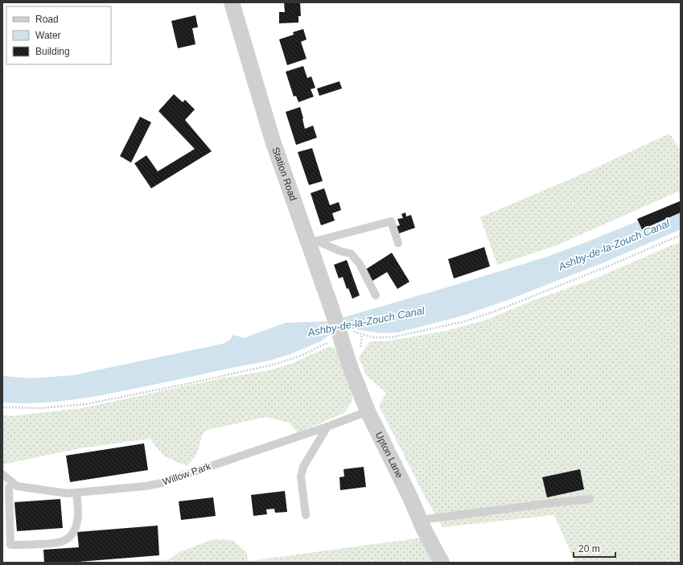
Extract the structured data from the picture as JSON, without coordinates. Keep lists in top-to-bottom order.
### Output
{
  "streets": {
    "street": ["Station Road", "Upton Lane"],
    "lane": ["Willow Park"]
  },
  "crossings": [
    ["Station Road", "Upton Lane"],
    ["Upton Lane", "Willow Park"]
  ],
  "water": ["Ashby-de-la-Zouch Canal"],
  "legend": ["Road", "Water", "Building"],
  "scale_bar": "20 m"
}
